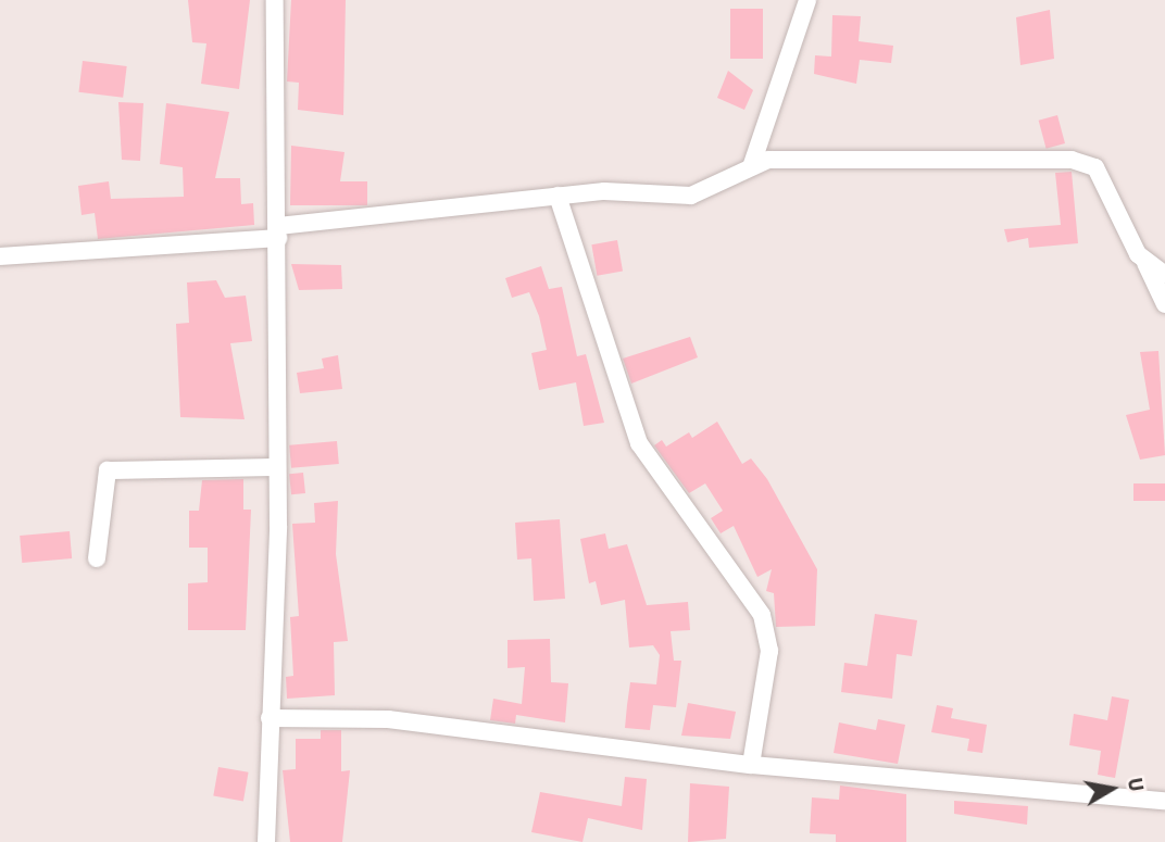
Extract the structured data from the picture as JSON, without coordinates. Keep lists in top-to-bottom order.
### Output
{
  "north": "right"
}
